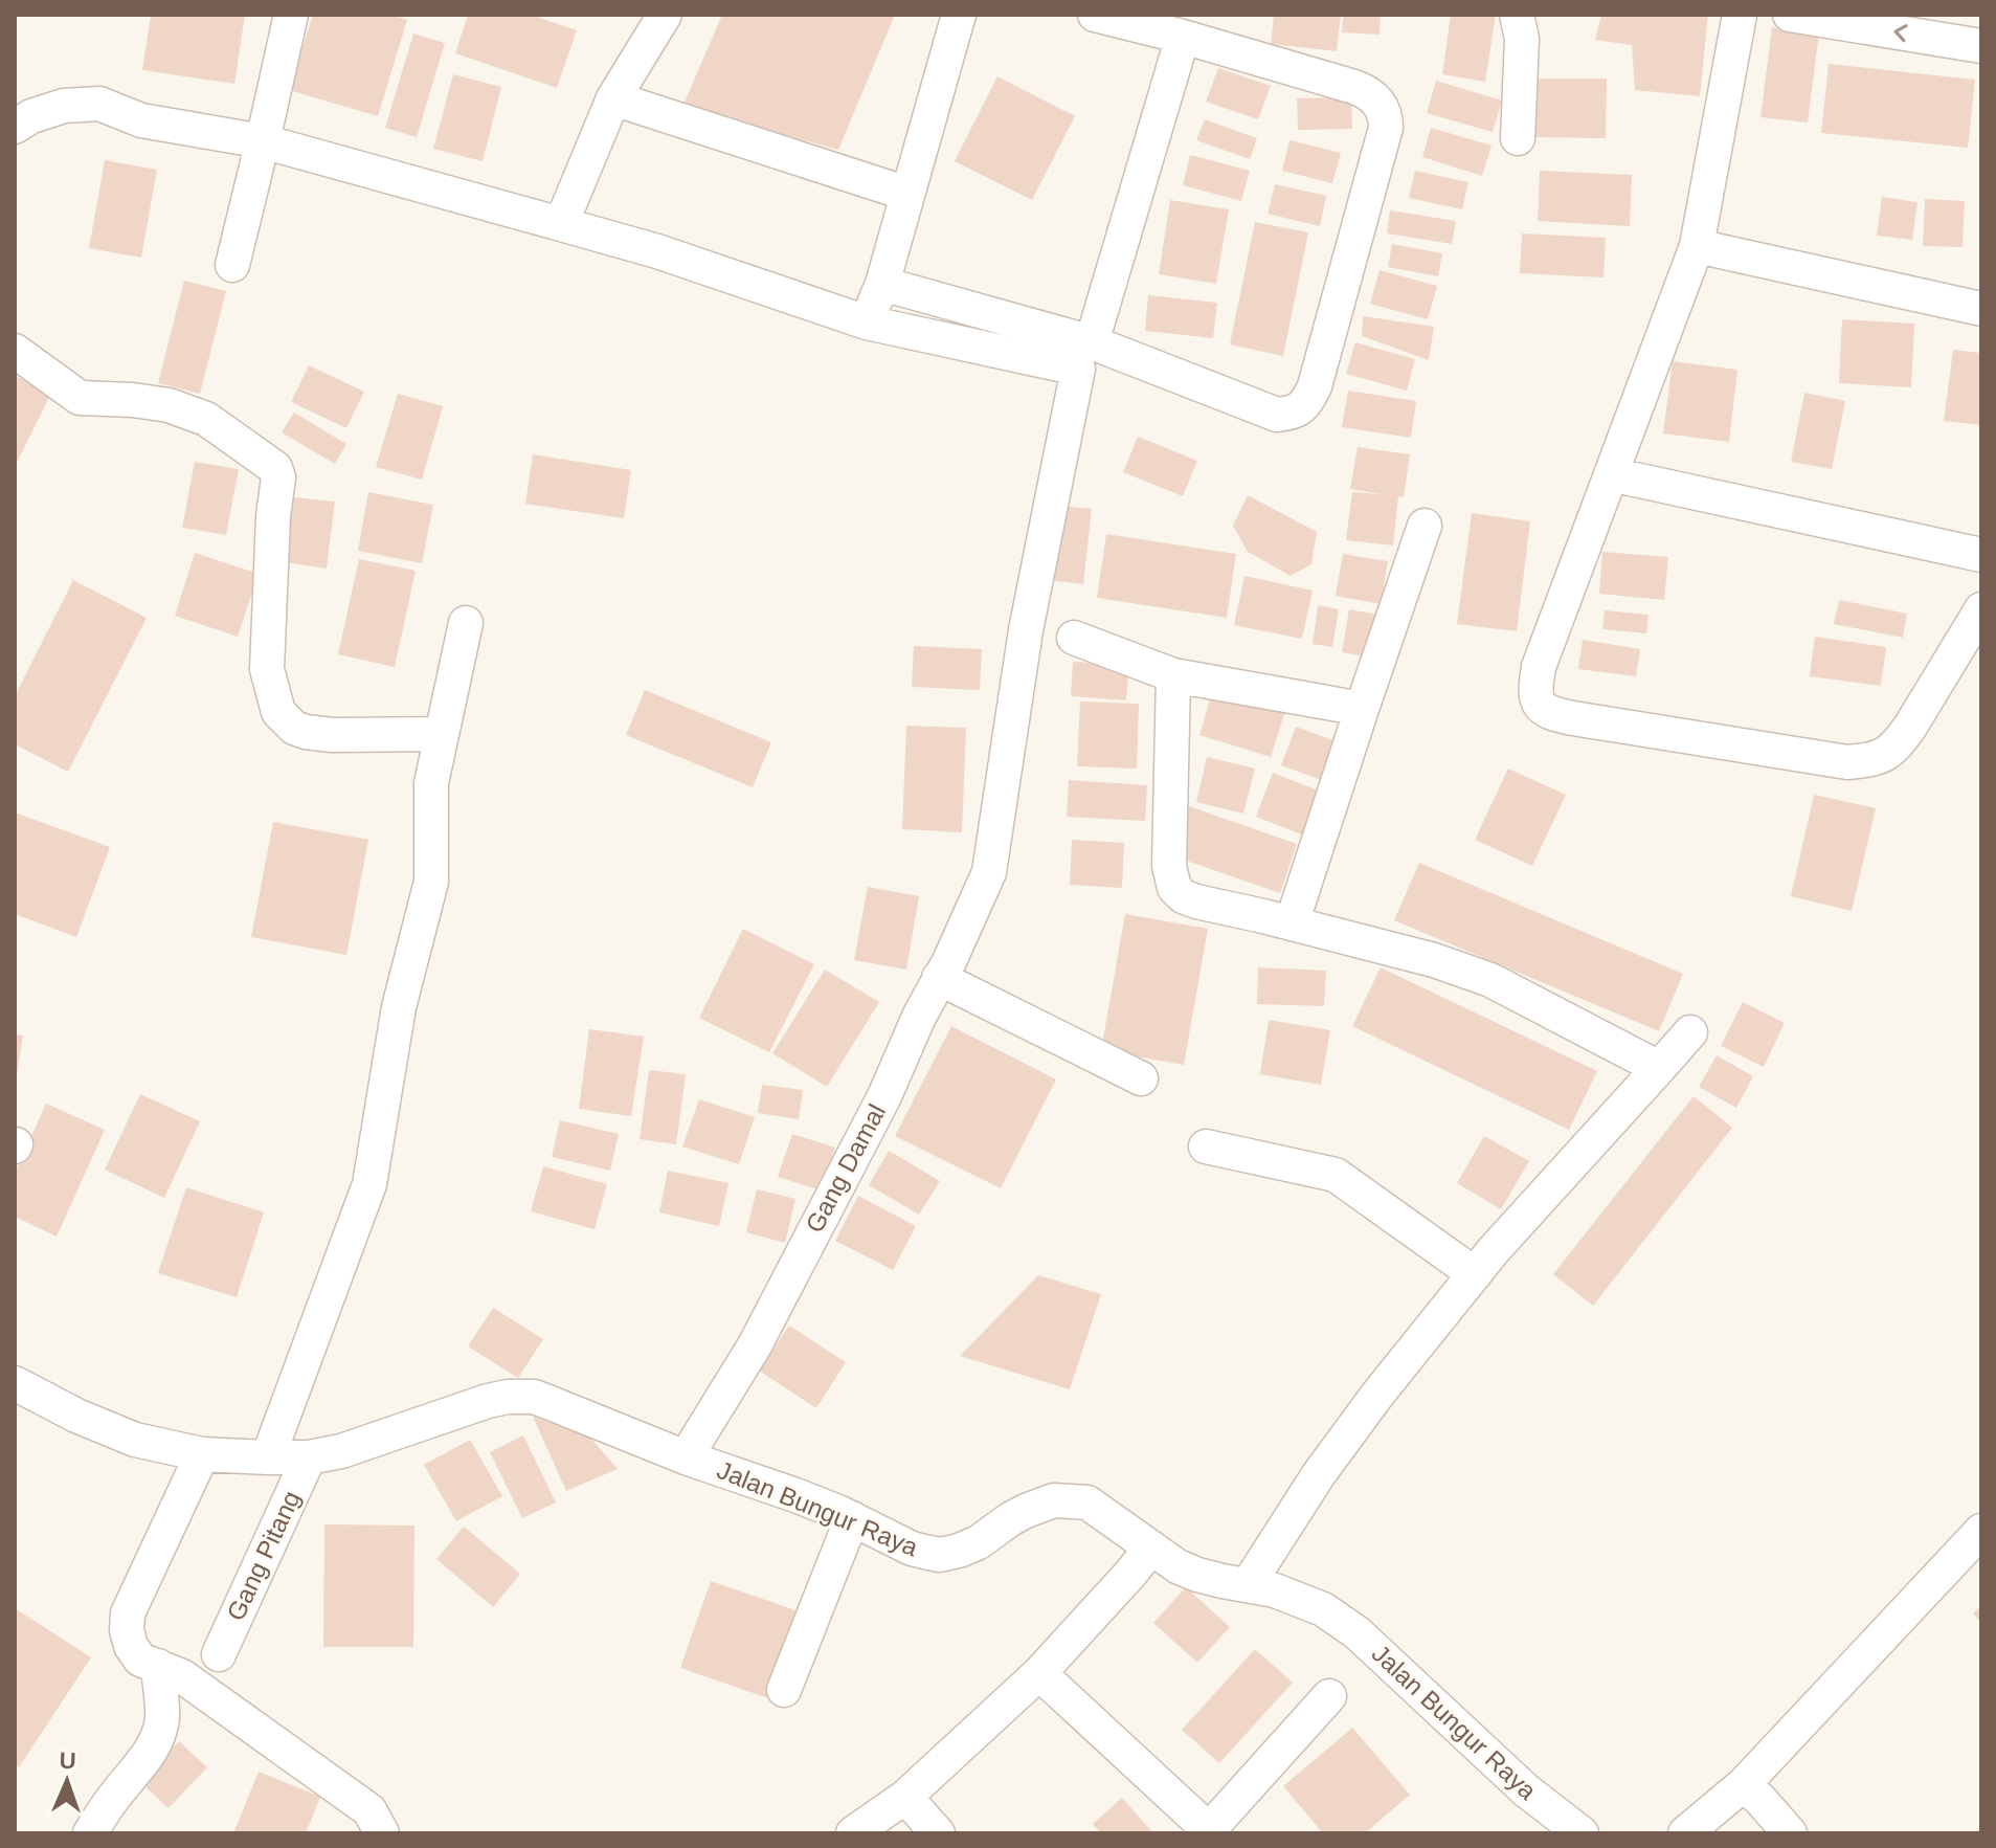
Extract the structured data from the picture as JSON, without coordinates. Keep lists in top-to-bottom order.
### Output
{
  "streets": {
    "street": ["Gang Damal", "Jalan Bungur Raya", "Gang Pitang"]
  },
  "crossings": [
    ["Gang Damal", "Jalan Bungur Raya"],
    ["Jalan Bungur Raya", "Gang Pitang"]
  ],
  "north": "top"
}
